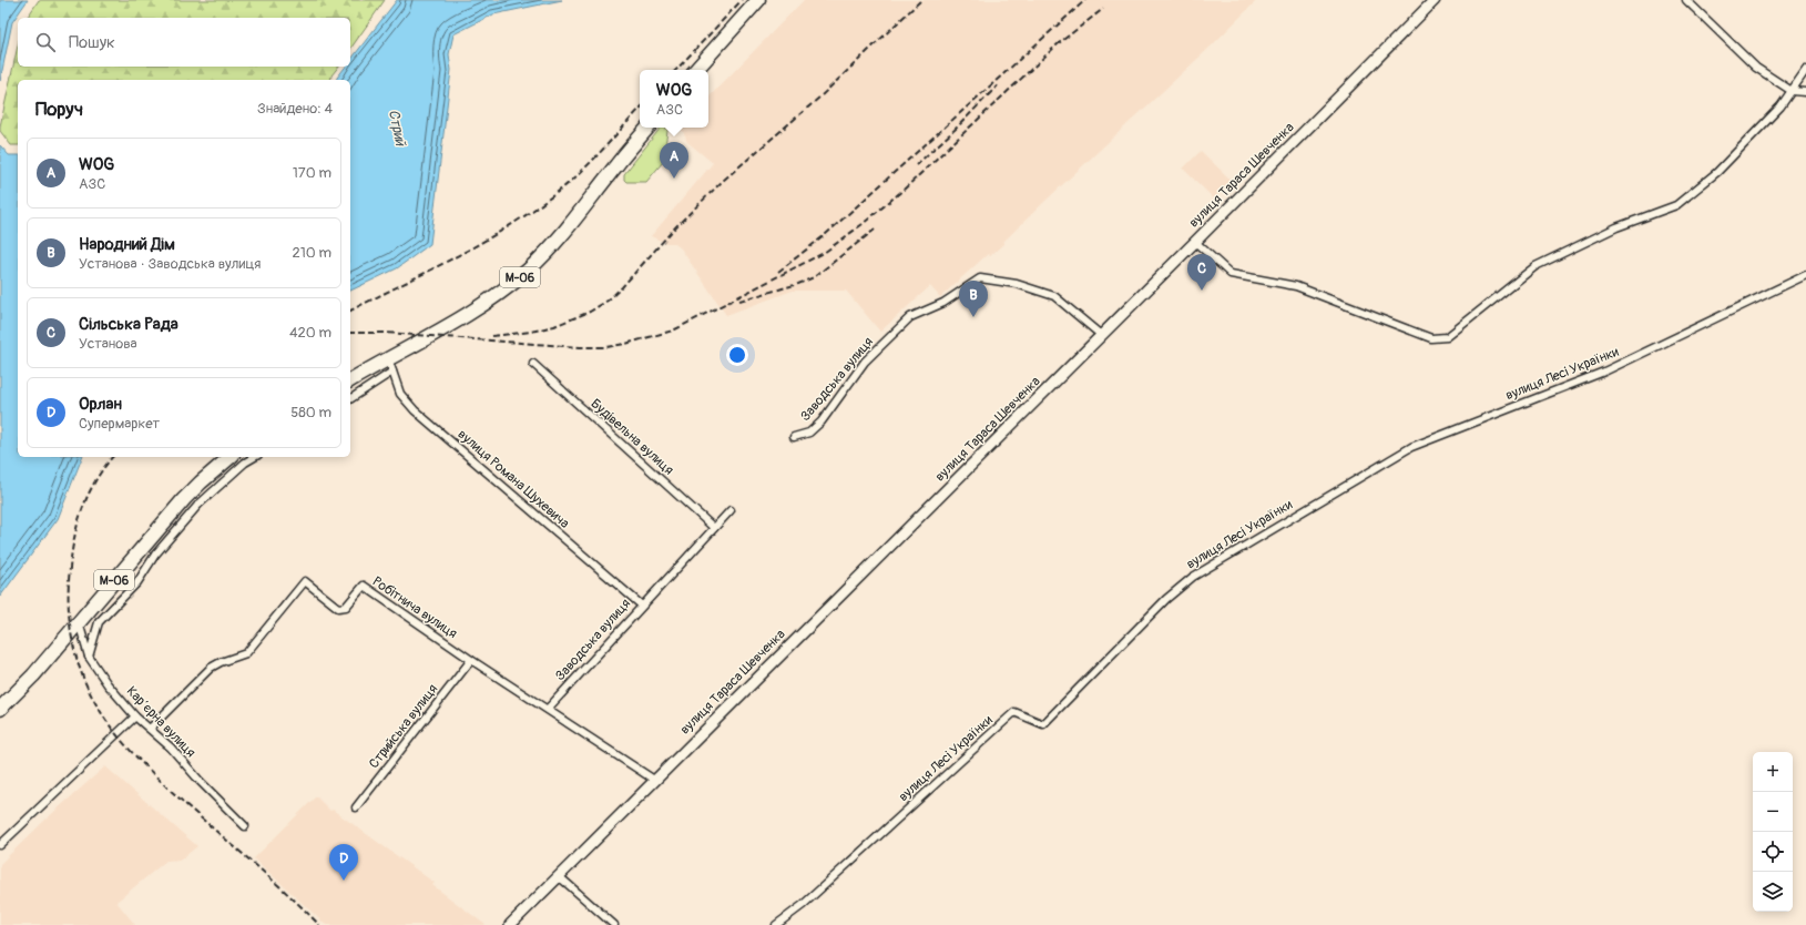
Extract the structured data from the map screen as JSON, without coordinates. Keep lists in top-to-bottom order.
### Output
{
  "streets": {
    "highway": ["М-06"],
    "street": [
      "вулиця Тараса Шевченка",
      "вулиця Лесі Українки",
      "Заводська вулиця",
      "Будівельна вулиця",
      "вулиця Романа Шухевича",
      "Робітнича вулиця",
      "Карʼєрна вулиця",
      "Стрийська вулиця"
    ]
  },
  "crossings": [
    ["вулиця Тараса Шевченка", "Заводська вулиця"],
    ["вулиця Тараса Шевченка", "Робітнича вулиця"],
    ["М-06", "вулиця Романа Шухевича"],
    ["М-06", "Карʼєрна вулиця"],
    ["Заводська вулиця", "Будівельна вулиця"],
    ["Заводська вулиця", "вулиця Романа Шухевича"],
    ["Заводська вулиця", "Робітнича вулиця"],
    ["Робітнича вулиця", "Карʼєрна вулиця"],
    ["Робітнича вулиця", "Стрийська вулиця"]
  ],
  "water": ["Стрий"],
  "page": {
    "search": "Пошук",
    "popup": ["WOG", "АЗС"],
    "heading": ["Поруч", "Знайдено: 4"],
    "list": [
      {
        "mark": "A",
        "name": "WOG",
        "note": "АЗС",
        "value": "170 m"
      },
      {
        "mark": "B",
        "name": "Народний Дім",
        "note": "Установа · Заводська вулиця",
        "value": "210 m"
      },
      {
        "mark": "C",
        "name": "Сільська Рада",
        "note": "Установа",
        "value": "420 m"
      },
      {
        "mark": "D",
        "name": "Орлан",
        "note": "Супермаркет",
        "value": "580 m"
      }
    ],
    "pins": [
      "A",
      "C",
      "B",
      "D"
    ],
    "map_buttons": ["+", "−"]
  }
}
